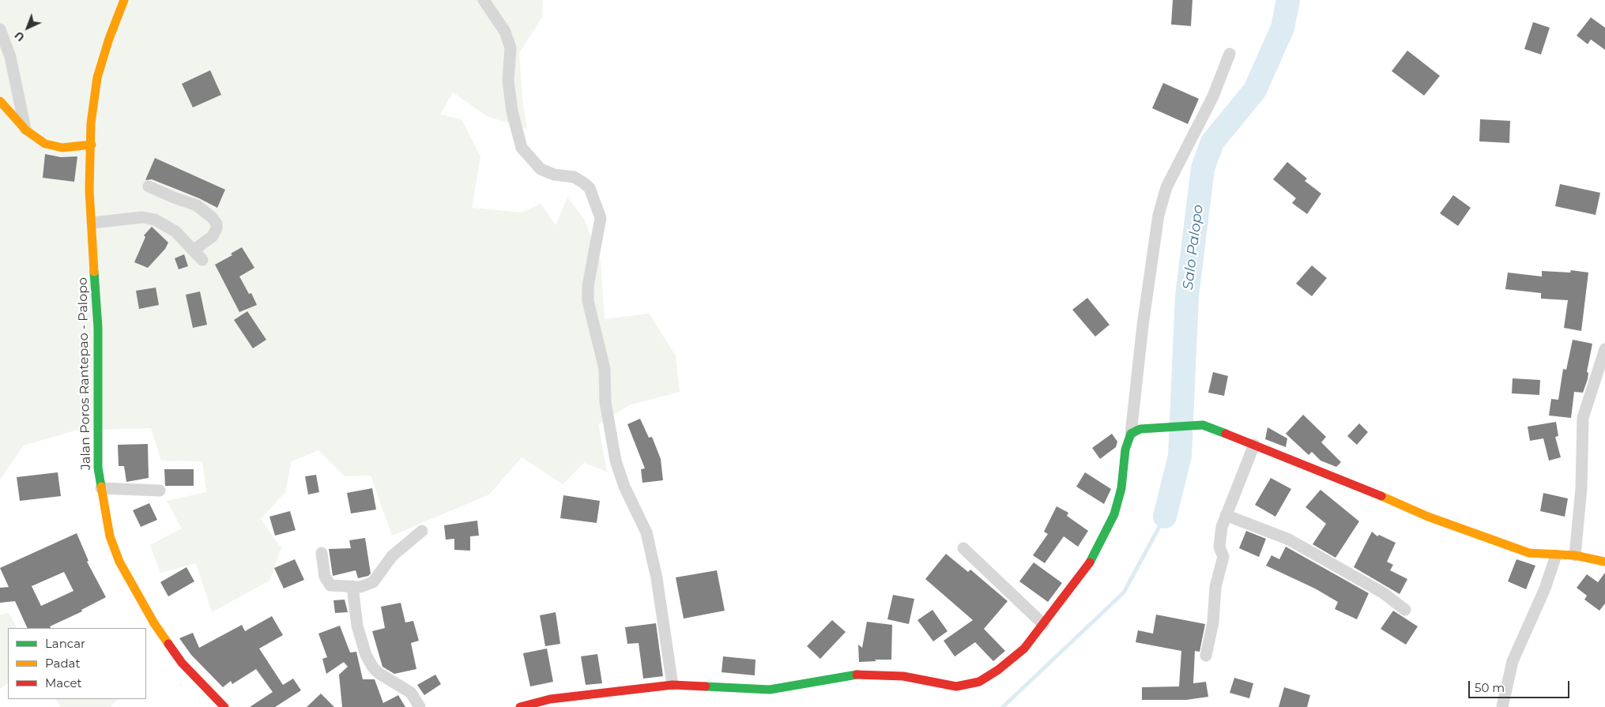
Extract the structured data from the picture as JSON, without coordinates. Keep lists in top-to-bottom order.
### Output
{
  "streets": {
    "main road": ["Jalan Poros Rantepao - Palopo"]
  },
  "water": ["Salo Palopo"],
  "legend": ["Lancar", "Padat", "Macet"],
  "scale_bar": "50 m",
  "north": "bottom left"
}
